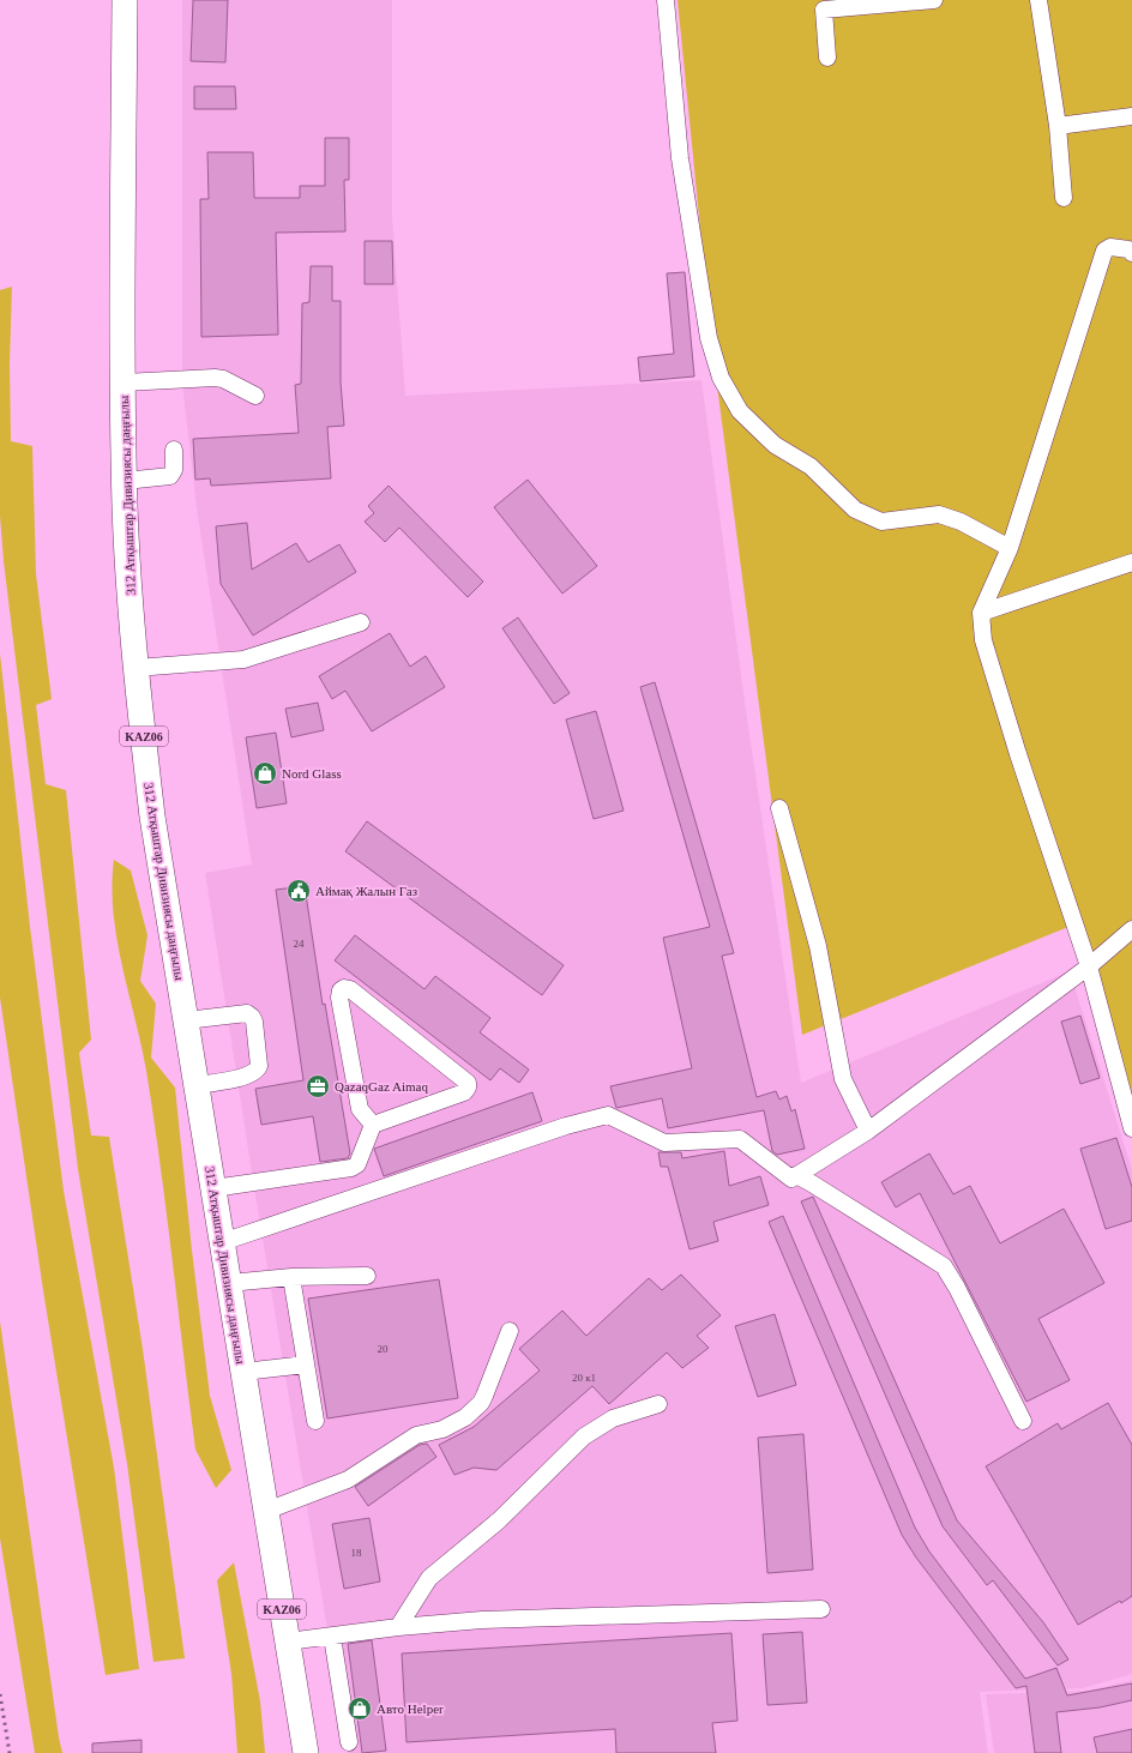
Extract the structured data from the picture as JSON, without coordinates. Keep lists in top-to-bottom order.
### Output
{
  "streets": {
    "highway": ["312 Атқыштар Дивизиясы даңғылы", "KАZ06"]
  },
  "places": {
    "shop": ["Nord Glass", "Авто Helper"],
    "public building": ["Аймақ Жалын Газ"],
    "office": ["QazaqGaz Aimaq"]
  },
  "house_numbers": [
    "24",
    "20",
    "20 к1",
    "18"
  ]
}
